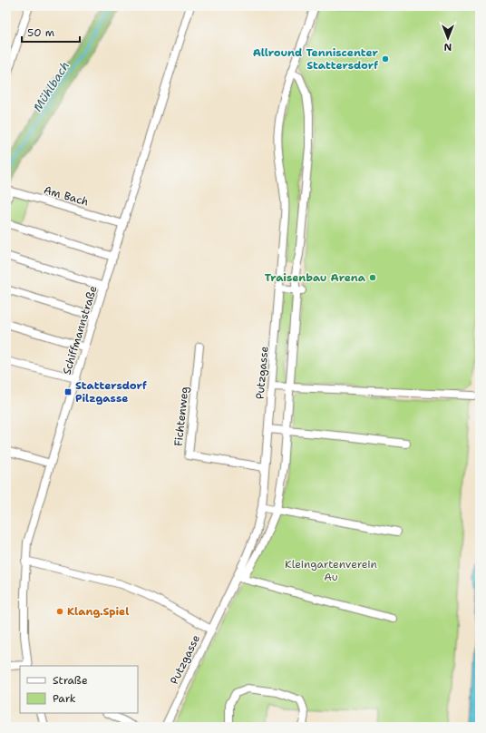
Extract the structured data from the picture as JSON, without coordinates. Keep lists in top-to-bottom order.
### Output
{
  "streets": {
    "street": [
      "Am Bach",
      "Schiffmannstraße",
      "Putzgasse",
      "Fichtenweg"
    ]
  },
  "crossings": [
    ["Am Bach", "Schiffmannstraße"],
    ["Putzgasse", "Fichtenweg"]
  ],
  "water": ["Mühlbach"],
  "parks": ["Kleingartenverein Au"],
  "places": {
    "other": ["Allround Tenniscenter Stattersdorf", "Traisenbau Arena", "Klang.Spiel"],
    "transit": ["Stattersdorf Pilzgasse"]
  },
  "legend": ["Straße", "Park"],
  "scale_bar": "50 m",
  "north": "bottom"
}
